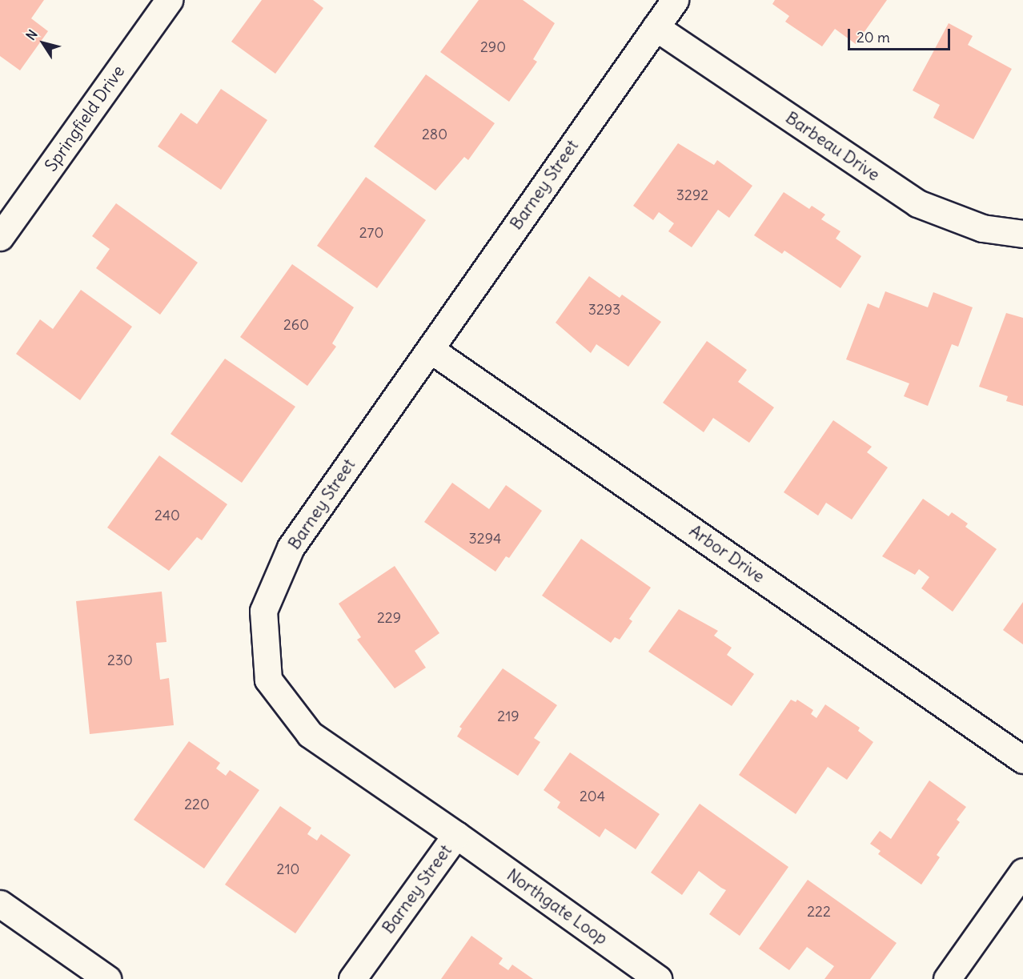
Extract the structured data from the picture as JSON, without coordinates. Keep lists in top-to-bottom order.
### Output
{
  "streets": {
    "street": [
      "Springfield Drive",
      "Barbeau Drive",
      "Barney Street",
      "Arbor Drive",
      "Northgate Loop"
    ]
  },
  "crossings": [
    ["Barbeau Drive", "Barney Street"],
    ["Barney Street", "Arbor Drive"],
    ["Barney Street", "Northgate Loop"]
  ],
  "house_numbers": [
    "290",
    "280",
    "3292",
    "270",
    "3293",
    "260",
    "240",
    "3294",
    "229",
    "230",
    "219",
    "204",
    "220",
    "210",
    "222"
  ],
  "scale_bar": "20 m",
  "north": "top left"
}
